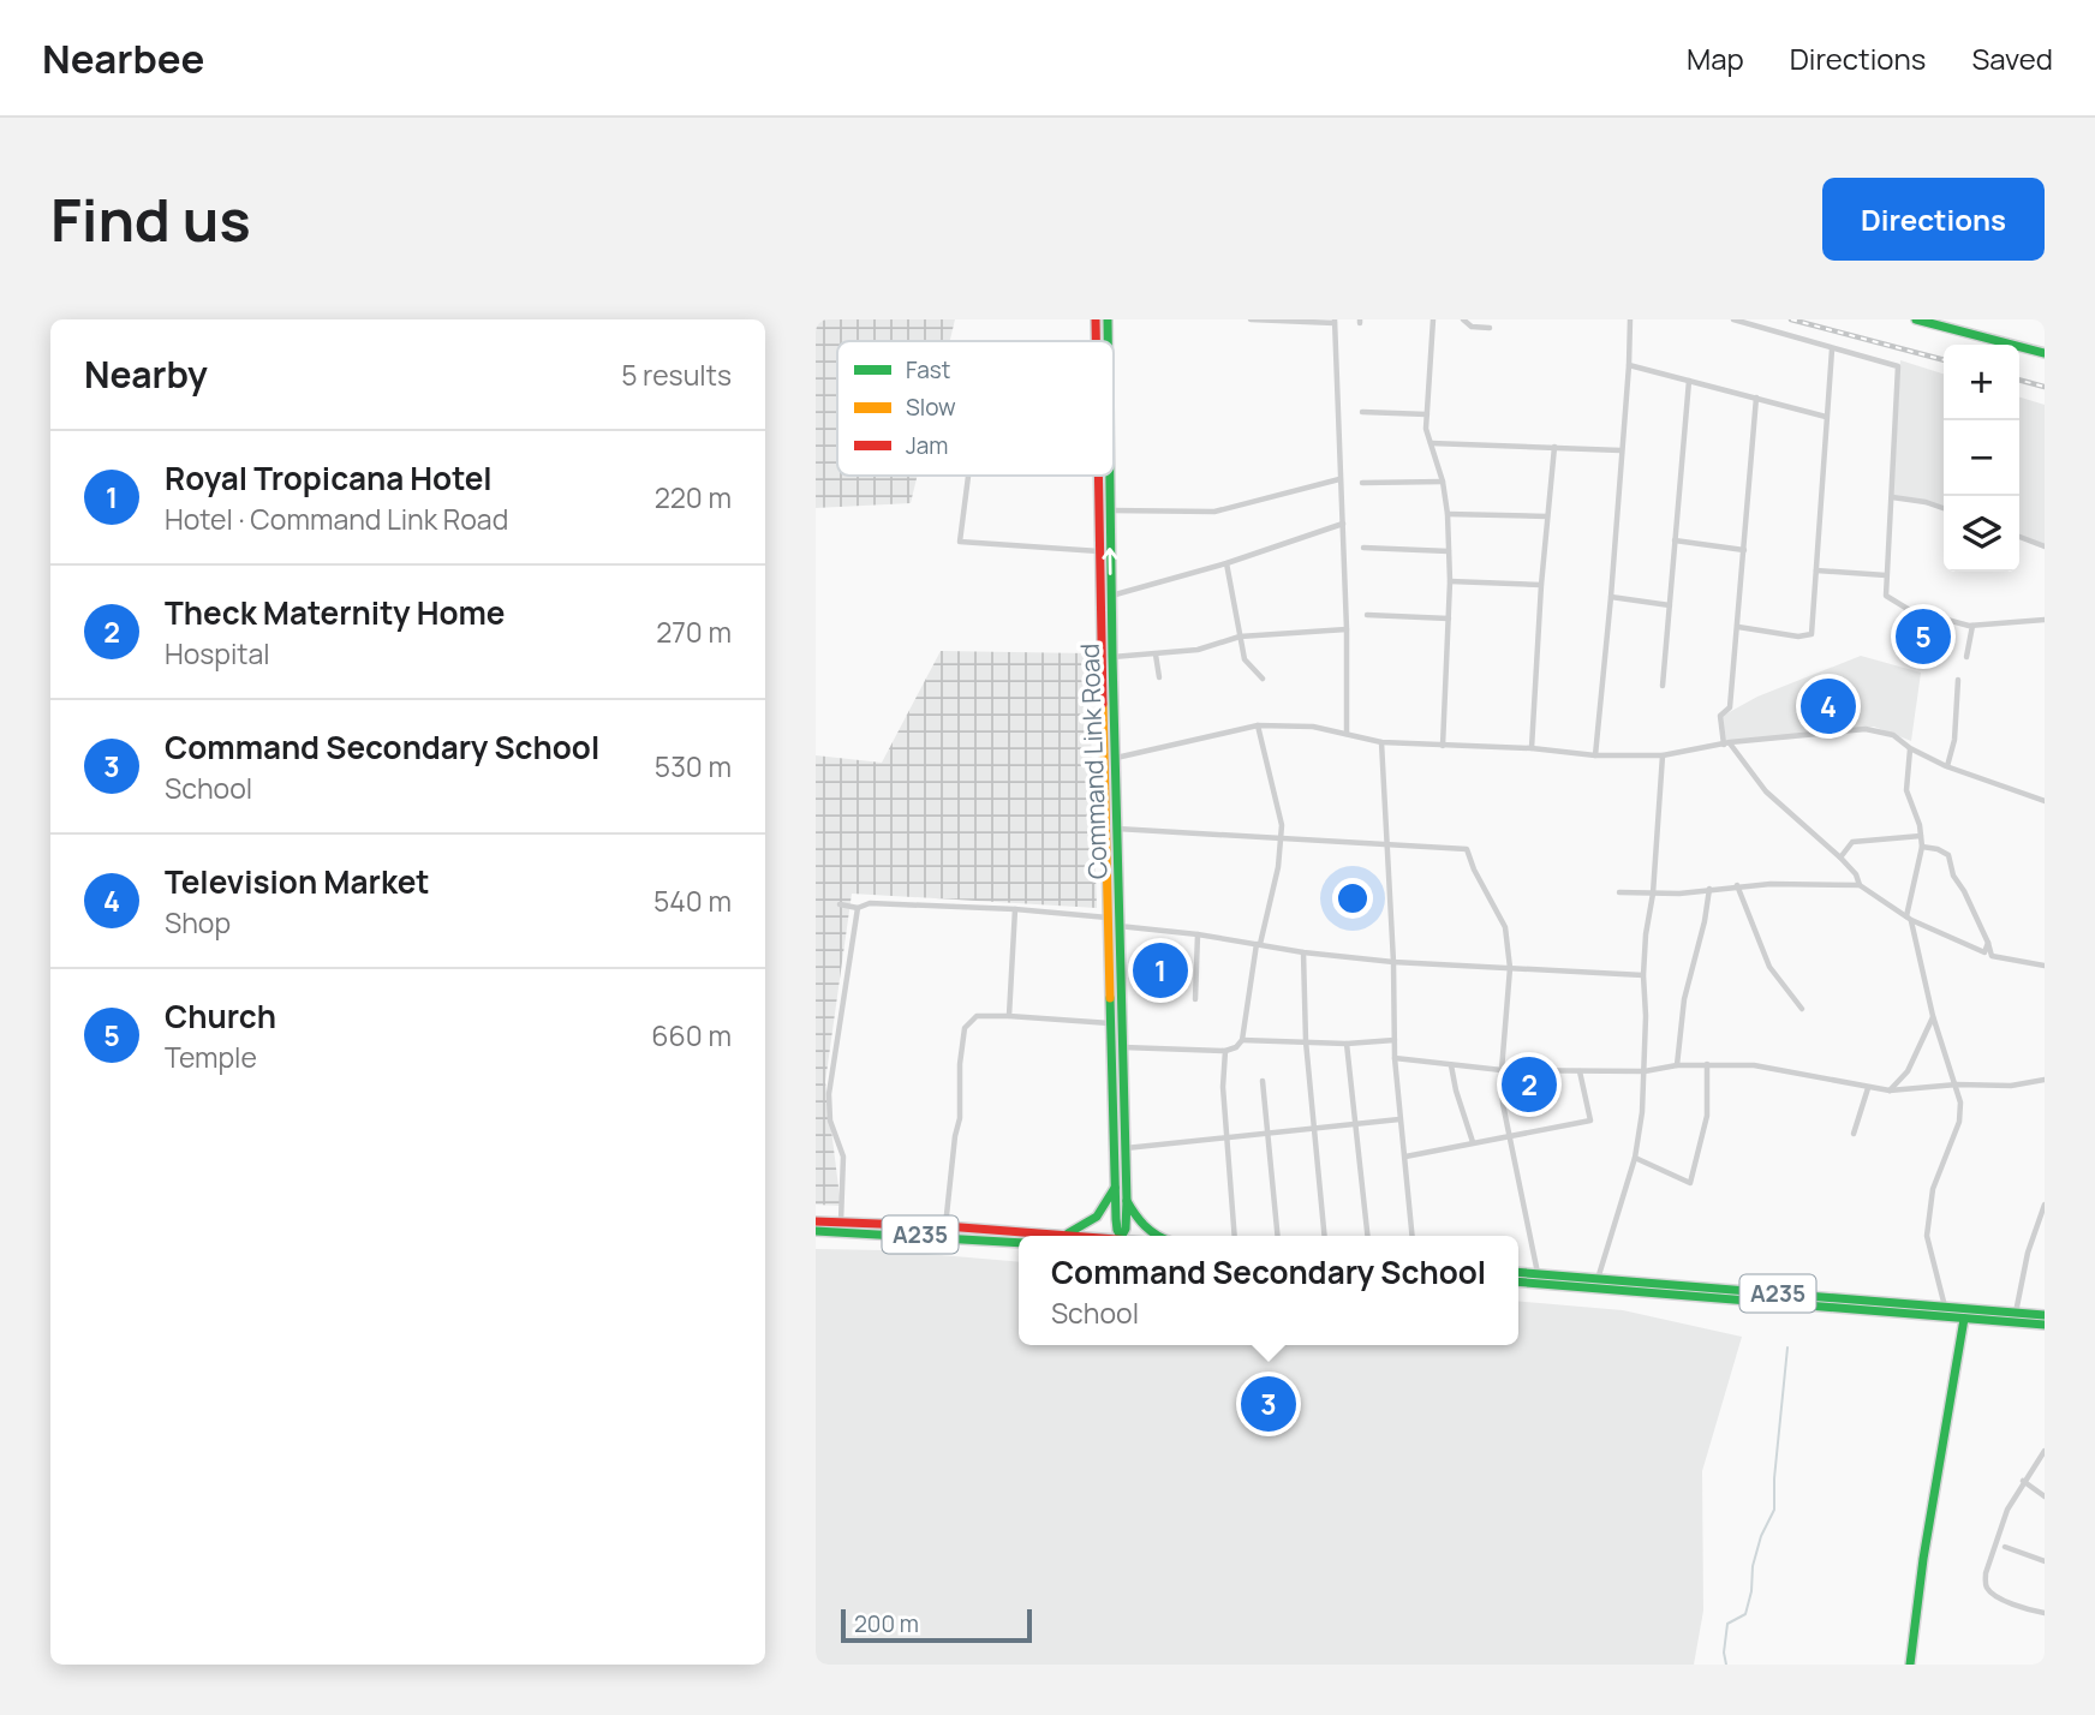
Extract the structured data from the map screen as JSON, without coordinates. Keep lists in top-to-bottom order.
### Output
{
  "streets": {
    "main road": ["Command Link Road", "A235"]
  },
  "legend": ["Fast", "Slow", "Jam"],
  "scale_bar": "200 m",
  "page": {
    "header": "Nearbee",
    "nav": ["Map", "Directions", "Saved"],
    "buttons": "Directions",
    "title": "Find us",
    "heading": ["Nearby", "5 results"],
    "map_buttons": ["+", "−"],
    "list": [
      {
        "mark": "1",
        "name": "Royal Tropicana Hotel",
        "note": "Hotel · Command Link Road",
        "value": "220 m"
      },
      {
        "mark": "2",
        "name": "Theck Maternity Home",
        "note": "Hospital",
        "value": "270 m"
      },
      {
        "mark": "3",
        "name": "Command Secondary School",
        "note": "School",
        "value": "530 m"
      },
      {
        "mark": "4",
        "name": "Television Market",
        "note": "Shop",
        "value": "540 m"
      },
      {
        "mark": "5",
        "name": "Church",
        "note": "Temple",
        "value": "660 m"
      }
    ],
    "pins": [
      "5",
      "4",
      "1",
      "2",
      "3"
    ],
    "popup": ["Command Secondary School", "School"],
    "scale": "200 m"
  }
}
